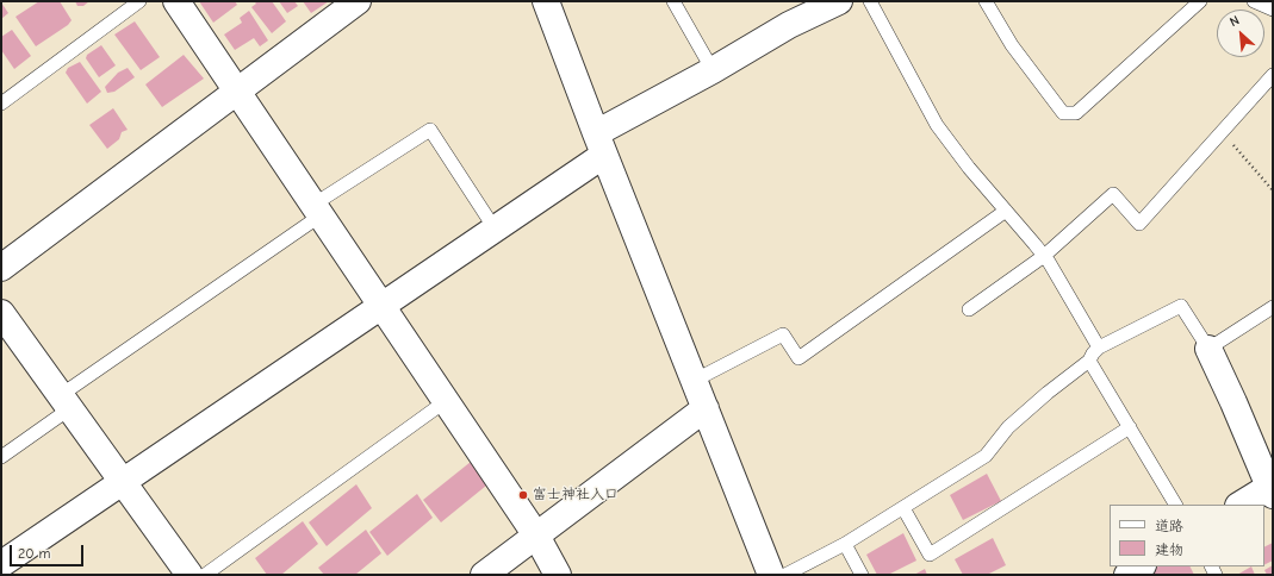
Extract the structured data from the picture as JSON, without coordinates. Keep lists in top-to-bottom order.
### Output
{
  "places": ["富士神社入口"],
  "legend": ["道路", "建物"],
  "scale_bar": "20 m",
  "north": "top left"
}
